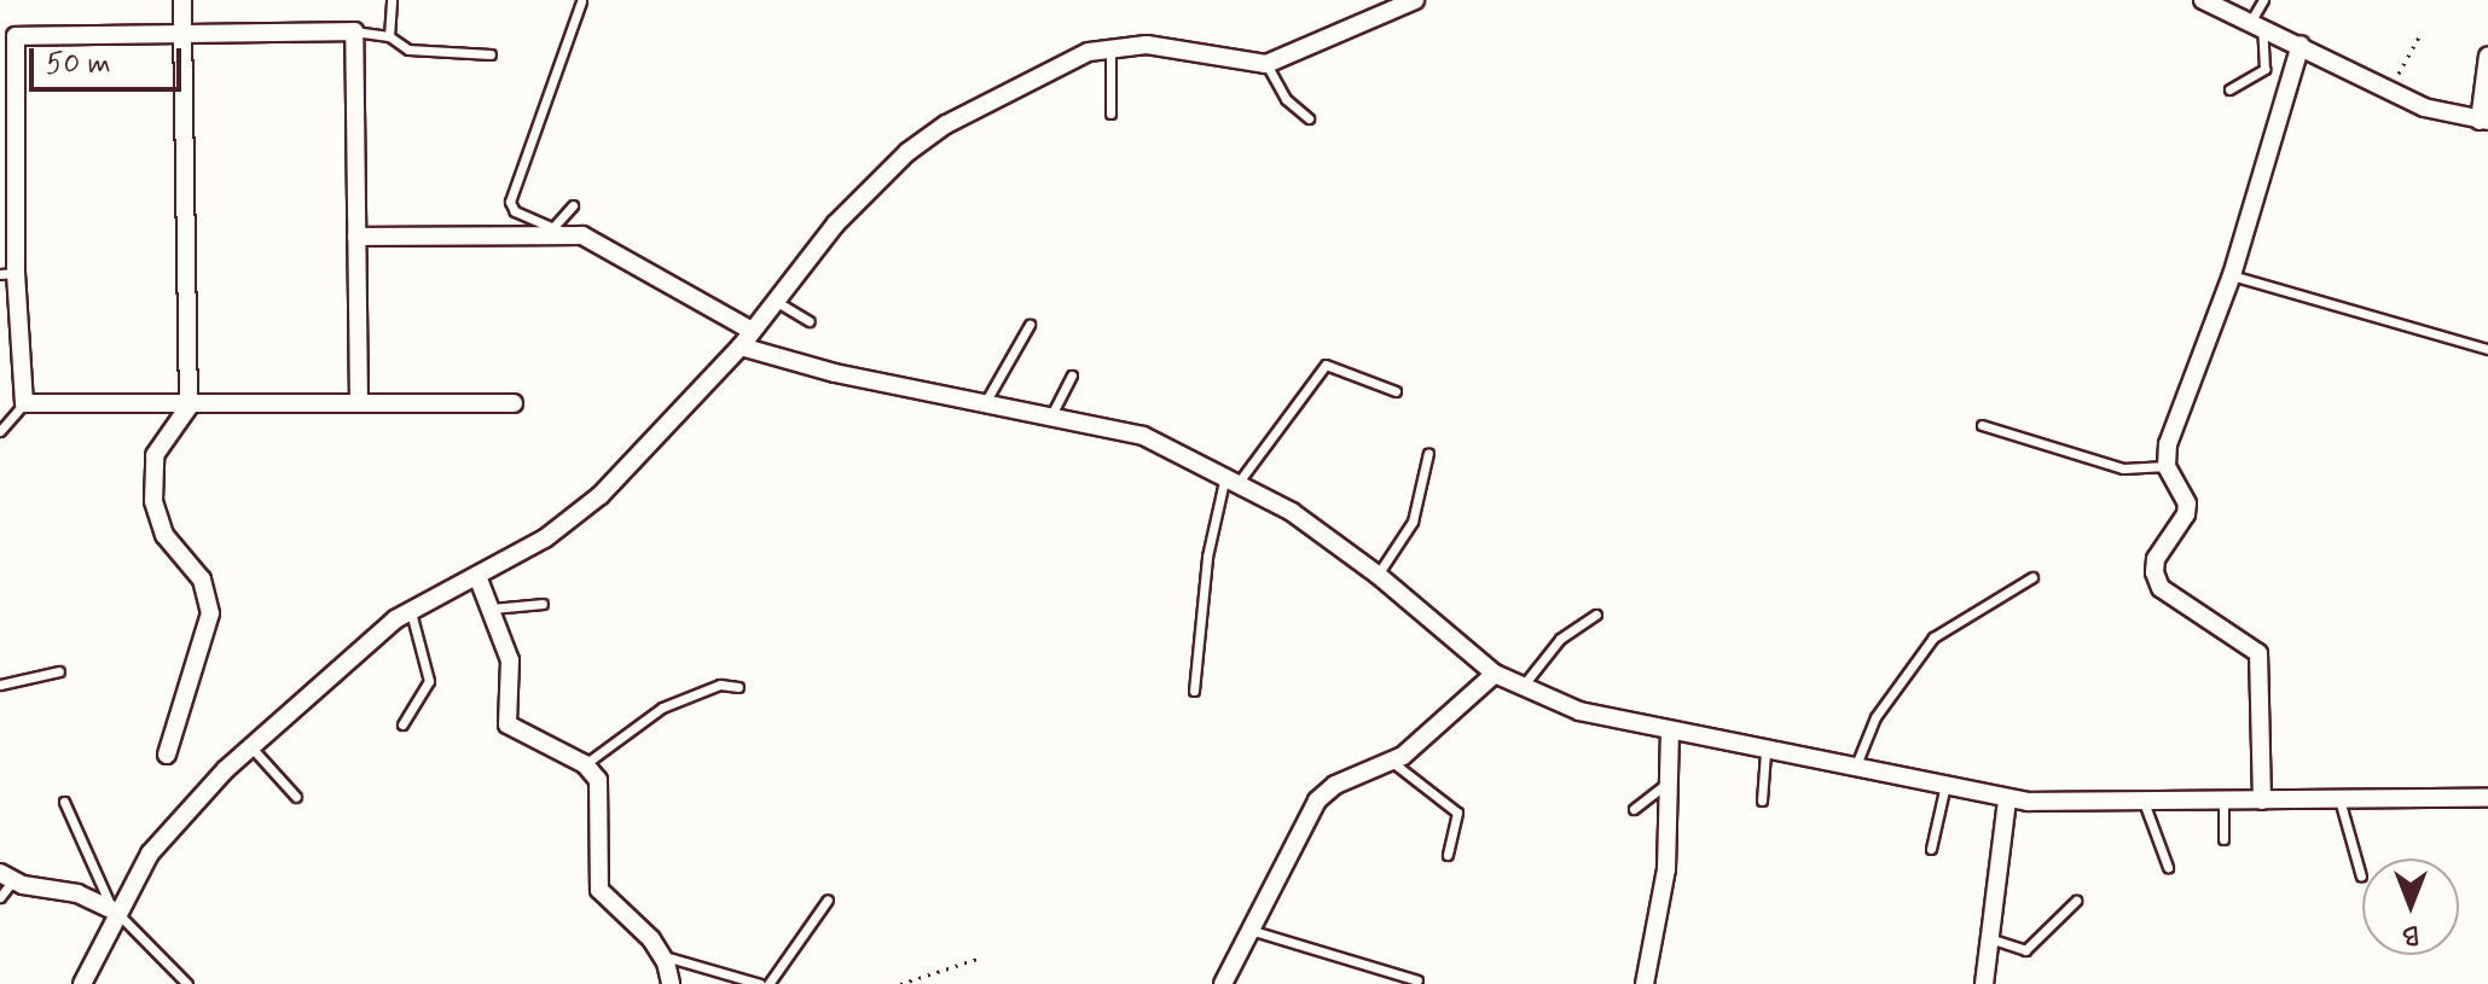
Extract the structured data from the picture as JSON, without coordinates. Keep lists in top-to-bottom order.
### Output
{
  "scale_bar": "50 m",
  "north": "bottom"
}
